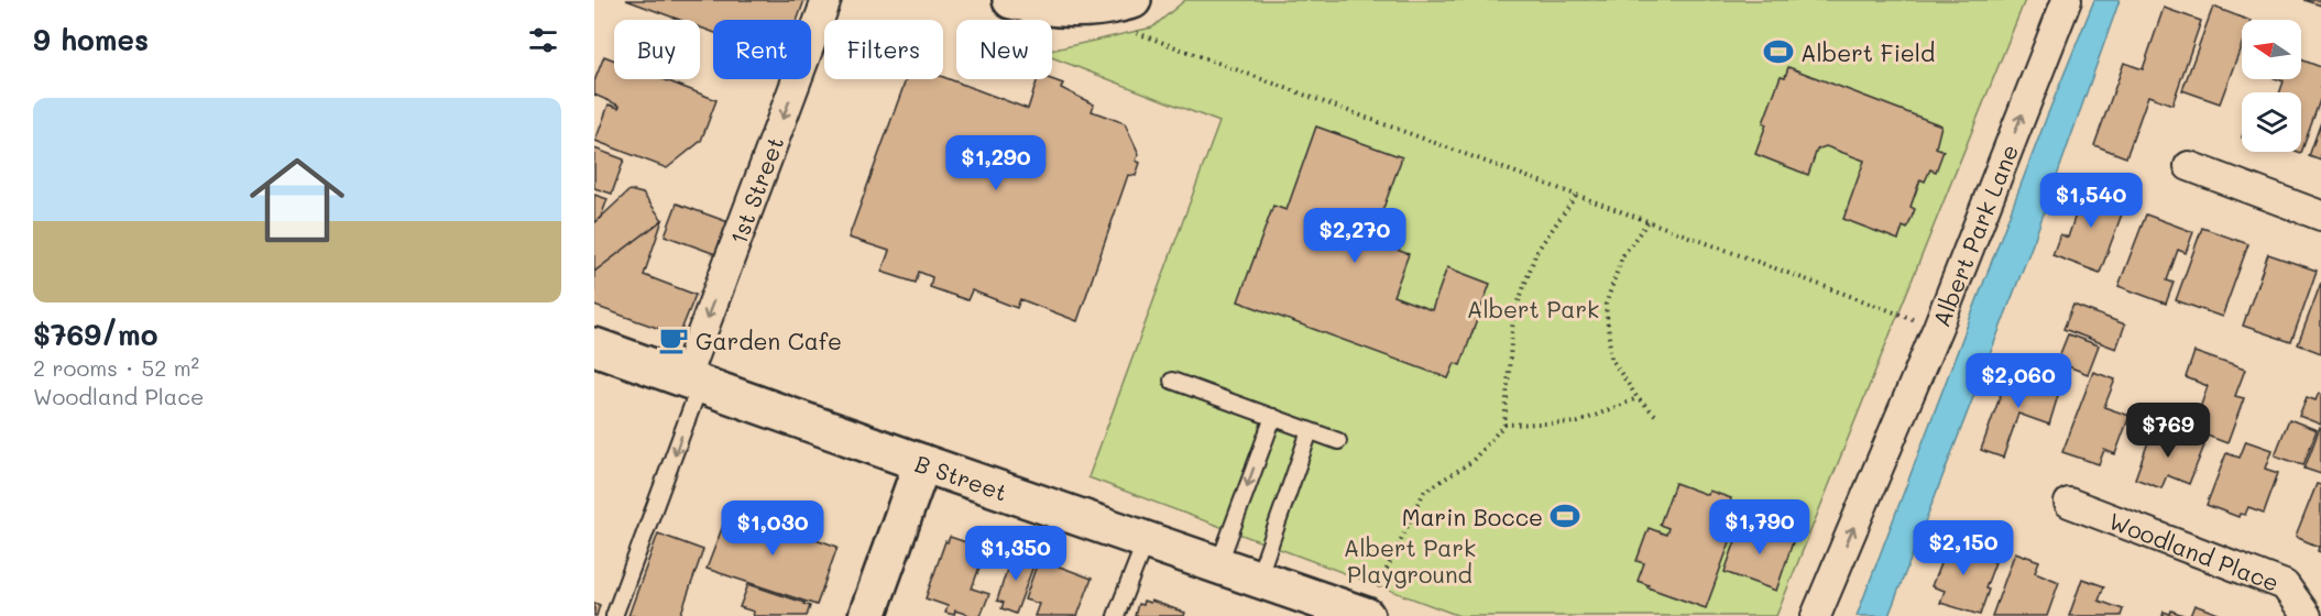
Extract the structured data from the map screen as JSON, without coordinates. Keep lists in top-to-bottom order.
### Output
{
  "streets": {
    "street": [
      "1st Street",
      "Albert Park Lane",
      "B Street",
      "Woodland Place"
    ]
  },
  "crossings": [
    ["1st Street", "B Street"]
  ],
  "one_way": ["1st Street", "Albert Park Lane"],
  "parks": ["Albert Park", "Albert Park Playground"],
  "places": {
    "sports": ["Albert Field", "Marin Bocce"],
    "cafe": ["Garden Cafe"]
  },
  "north": "left",
  "page": {
    "heading": "9 homes",
    "chip": [
      "Buy",
      "Rent",
      "Filters",
      "New"
    ],
    "list": [
      {
        "name": "$769/mo",
        "note": "2 rooms · 52 m² · Woodland Place"
      }
    ],
    "price": [
      "$1,290",
      "$1,540",
      "$2,270",
      "$2,060",
      "$769",
      "$1,790",
      "$1,030",
      "$2,150",
      "$1,350"
    ]
  }
}
